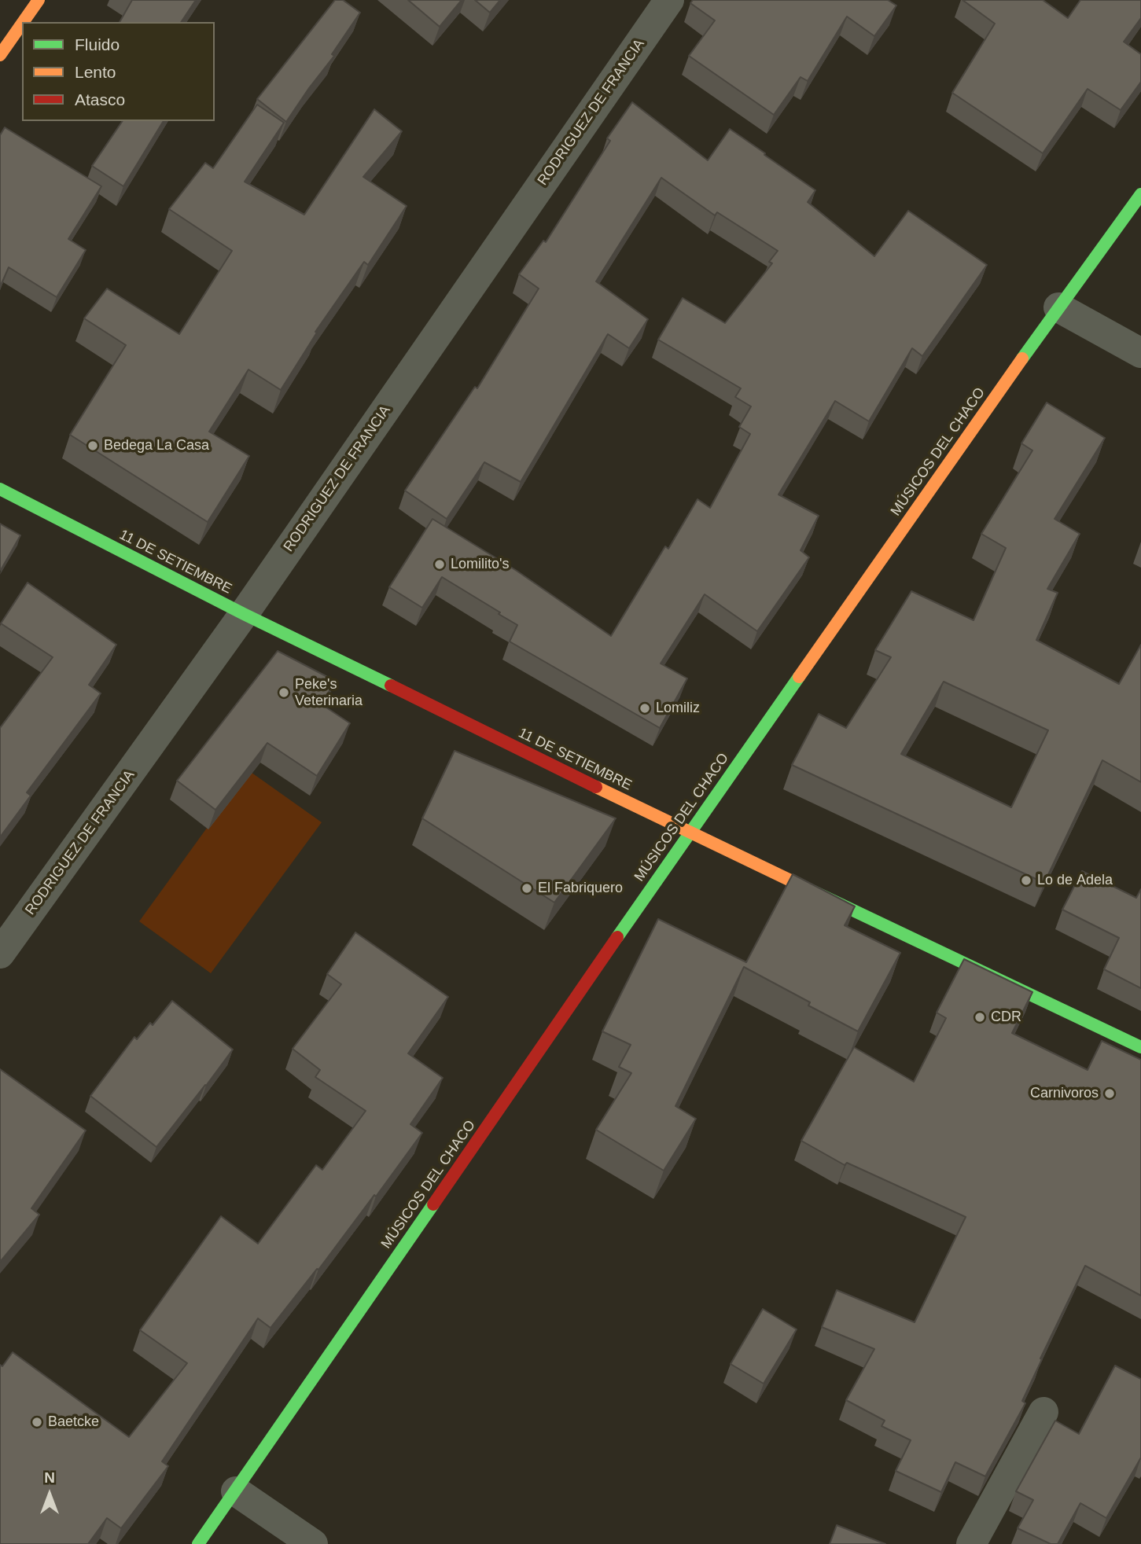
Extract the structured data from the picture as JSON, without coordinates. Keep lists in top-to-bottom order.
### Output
{
  "streets": {
    "street": ["RODRIGUEZ DE FRANCIA", "MÚSICOS DEL CHACO", "11 DE SETIEMBRE"]
  },
  "crossings": [
    ["RODRIGUEZ DE FRANCIA", "11 DE SETIEMBRE"],
    ["MÚSICOS DEL CHACO", "11 DE SETIEMBRE"]
  ],
  "places": [
    "Bedega La Casa",
    "Lomilito's",
    "Peke's Veterinaria",
    "Lomiliz",
    "Lo de Adela",
    "El Fabriquero",
    "CDR",
    "Carnivoros",
    "Baetcke"
  ],
  "legend": ["Fluido", "Lento", "Atasco"],
  "north": "top"
}
